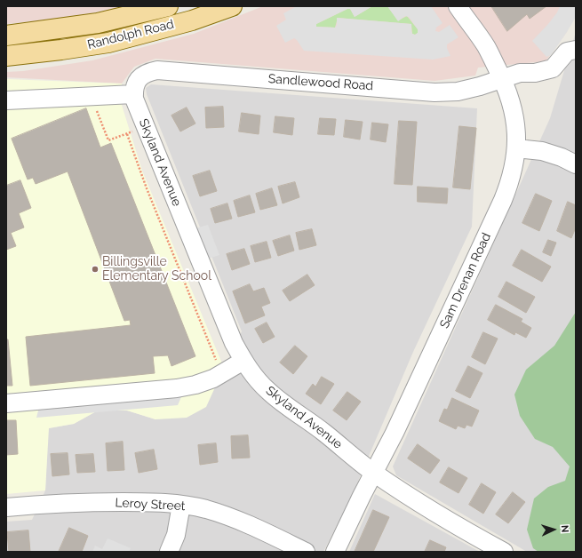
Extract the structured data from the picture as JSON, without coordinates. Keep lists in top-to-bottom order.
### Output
{
  "streets": {
    "main road": ["Randolph Road"],
    "street": [
      "Sandlewood Road",
      "Skyland Avenue",
      "Sam Drenan Road",
      "Leroy Street"
    ]
  },
  "crossings": [
    ["Sandlewood Road", "Skyland Avenue"],
    ["Sandlewood Road", "Sam Drenan Road"],
    ["Skyland Avenue", "Sam Drenan Road"]
  ],
  "places": ["Billingsville Elementary School"],
  "north": "right"
}
